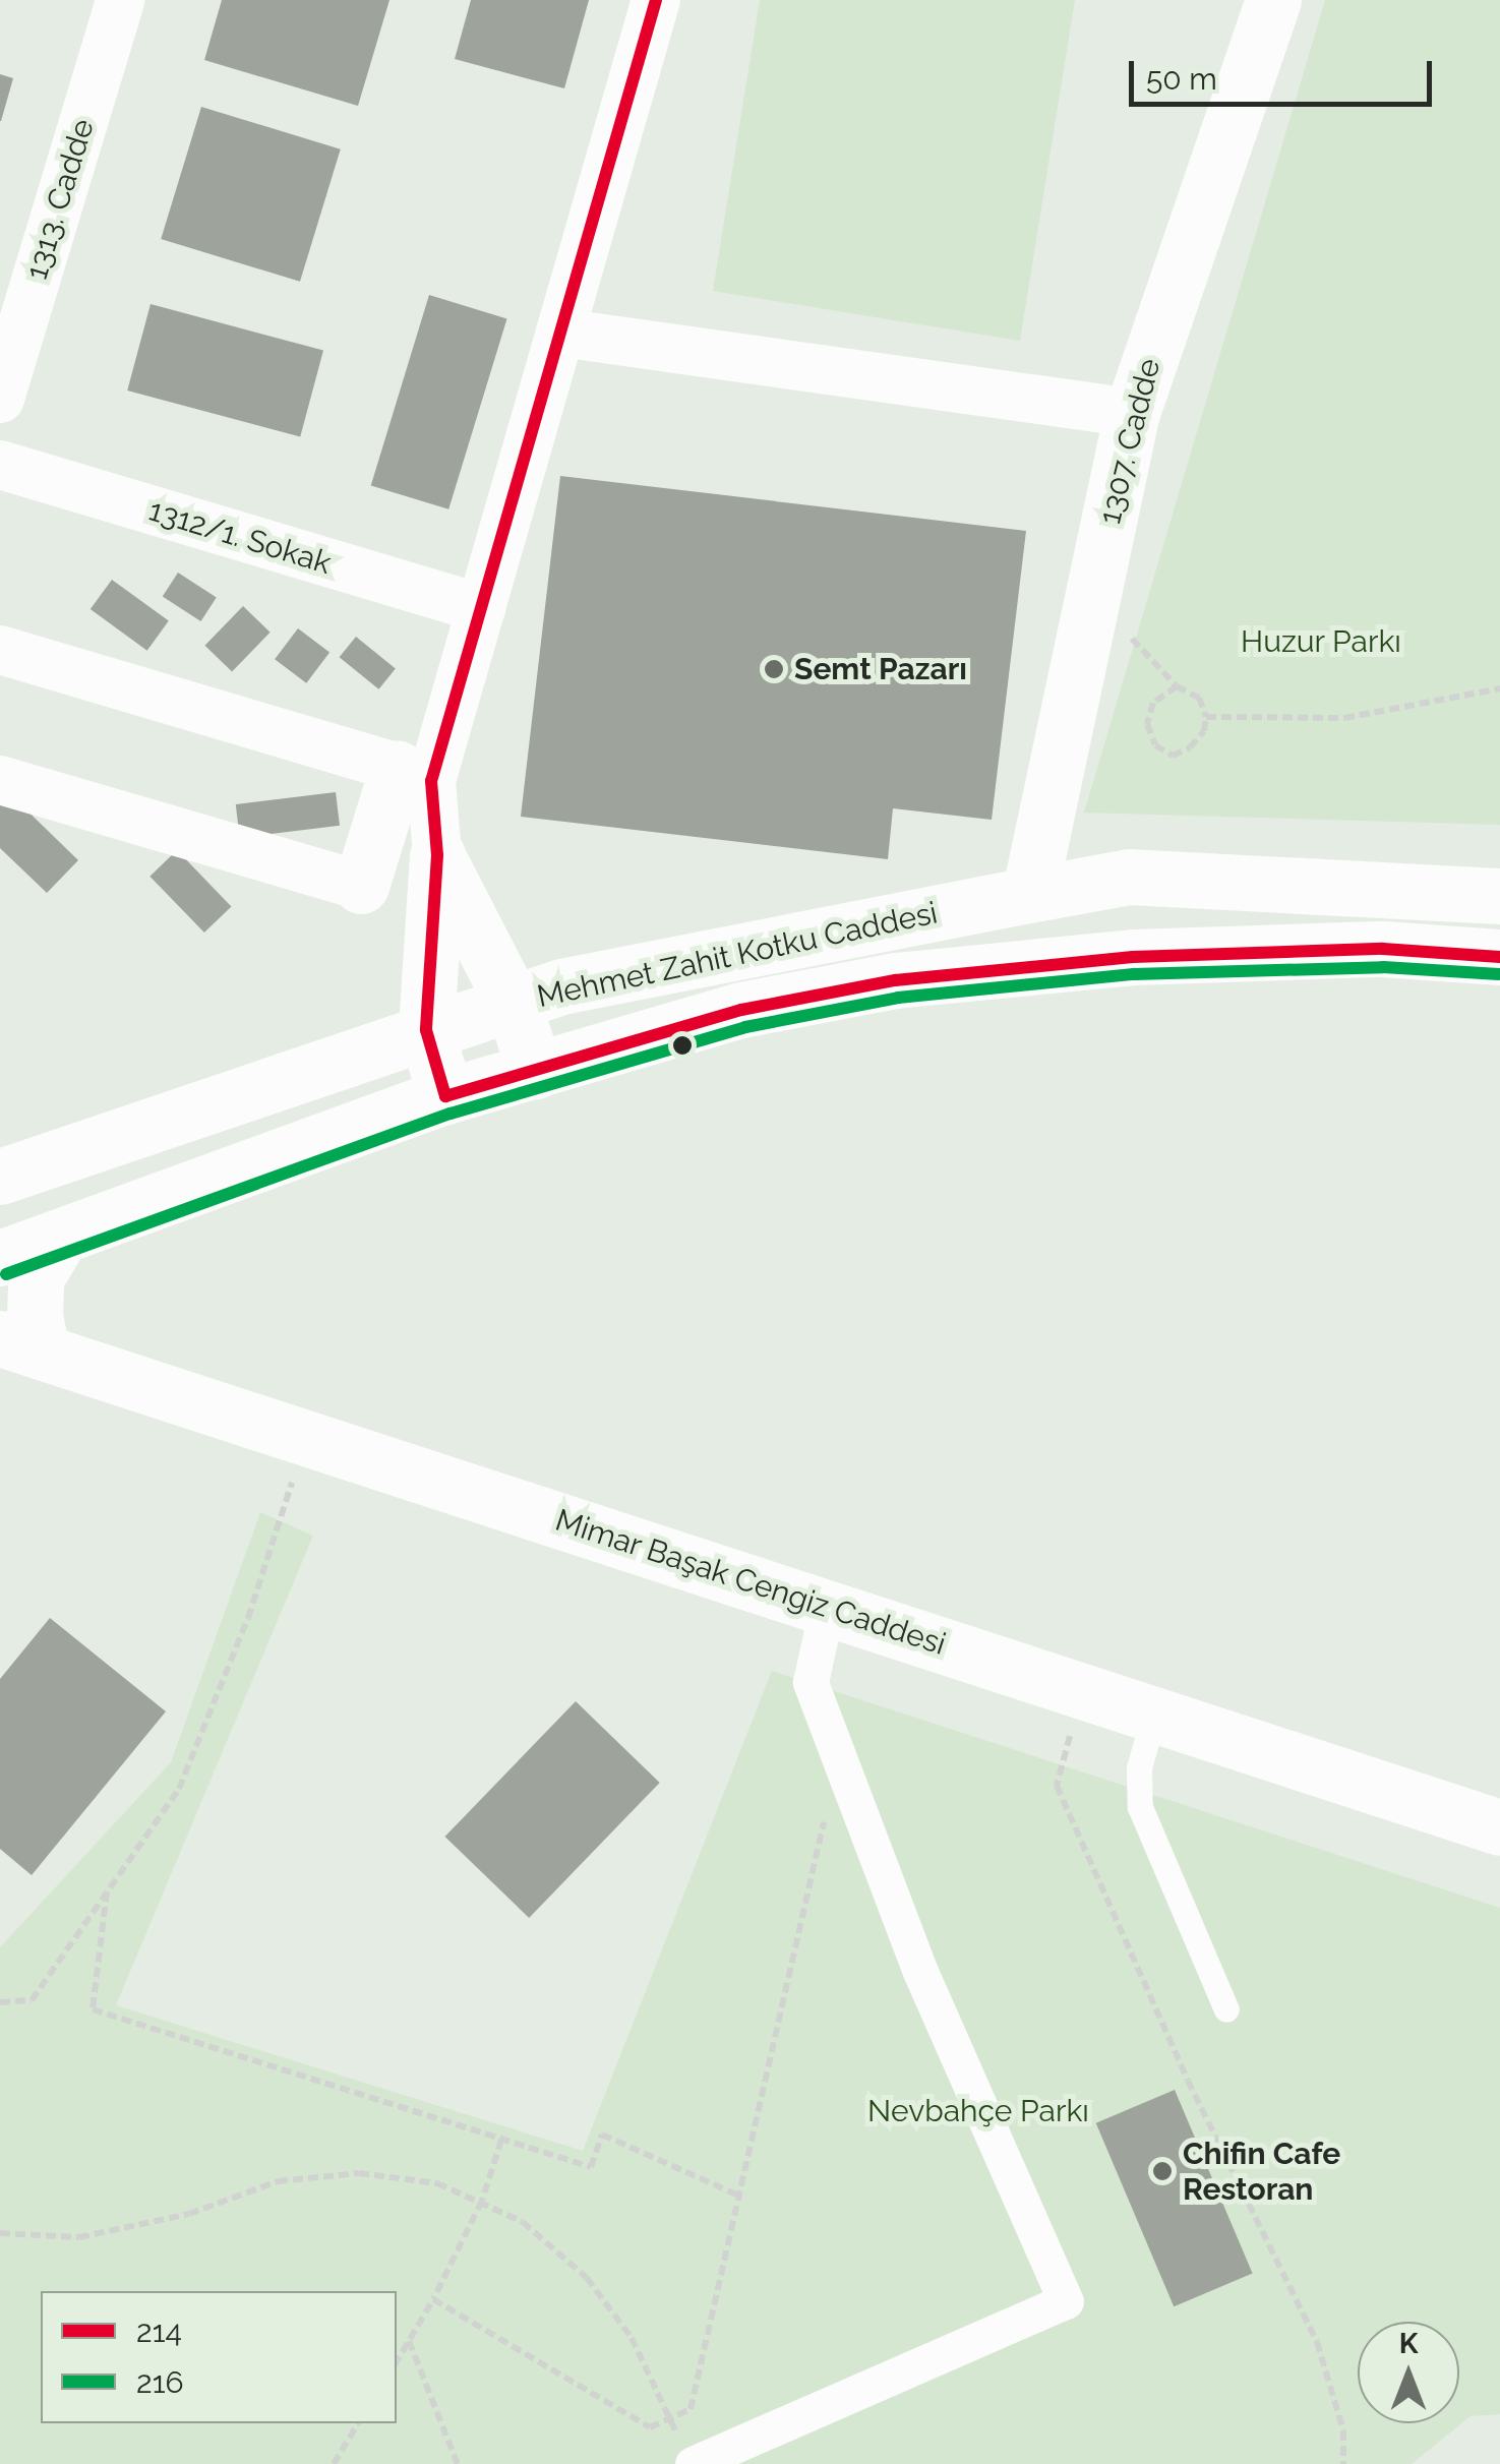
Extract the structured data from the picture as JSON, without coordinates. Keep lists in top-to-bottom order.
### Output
{
  "streets": {
    "street": [
      "1313. Cadde",
      "1307. Cadde",
      "1312/1. Sokak",
      "Mehmet Zahit Kotku Caddesi",
      "Mimar Başak Cengiz Caddesi"
    ]
  },
  "crossings": [
    ["1307. Cadde", "Mehmet Zahit Kotku Caddesi"]
  ],
  "parks": ["Huzur Parkı", "Nevbahçe Parkı"],
  "places": ["Semt Pazarı", "Chifin Cafe Restoran"],
  "lines": ["transit line 214", "transit line 216"],
  "legend": ["214", "216"],
  "scale_bar": "50 m",
  "north": "top"
}
